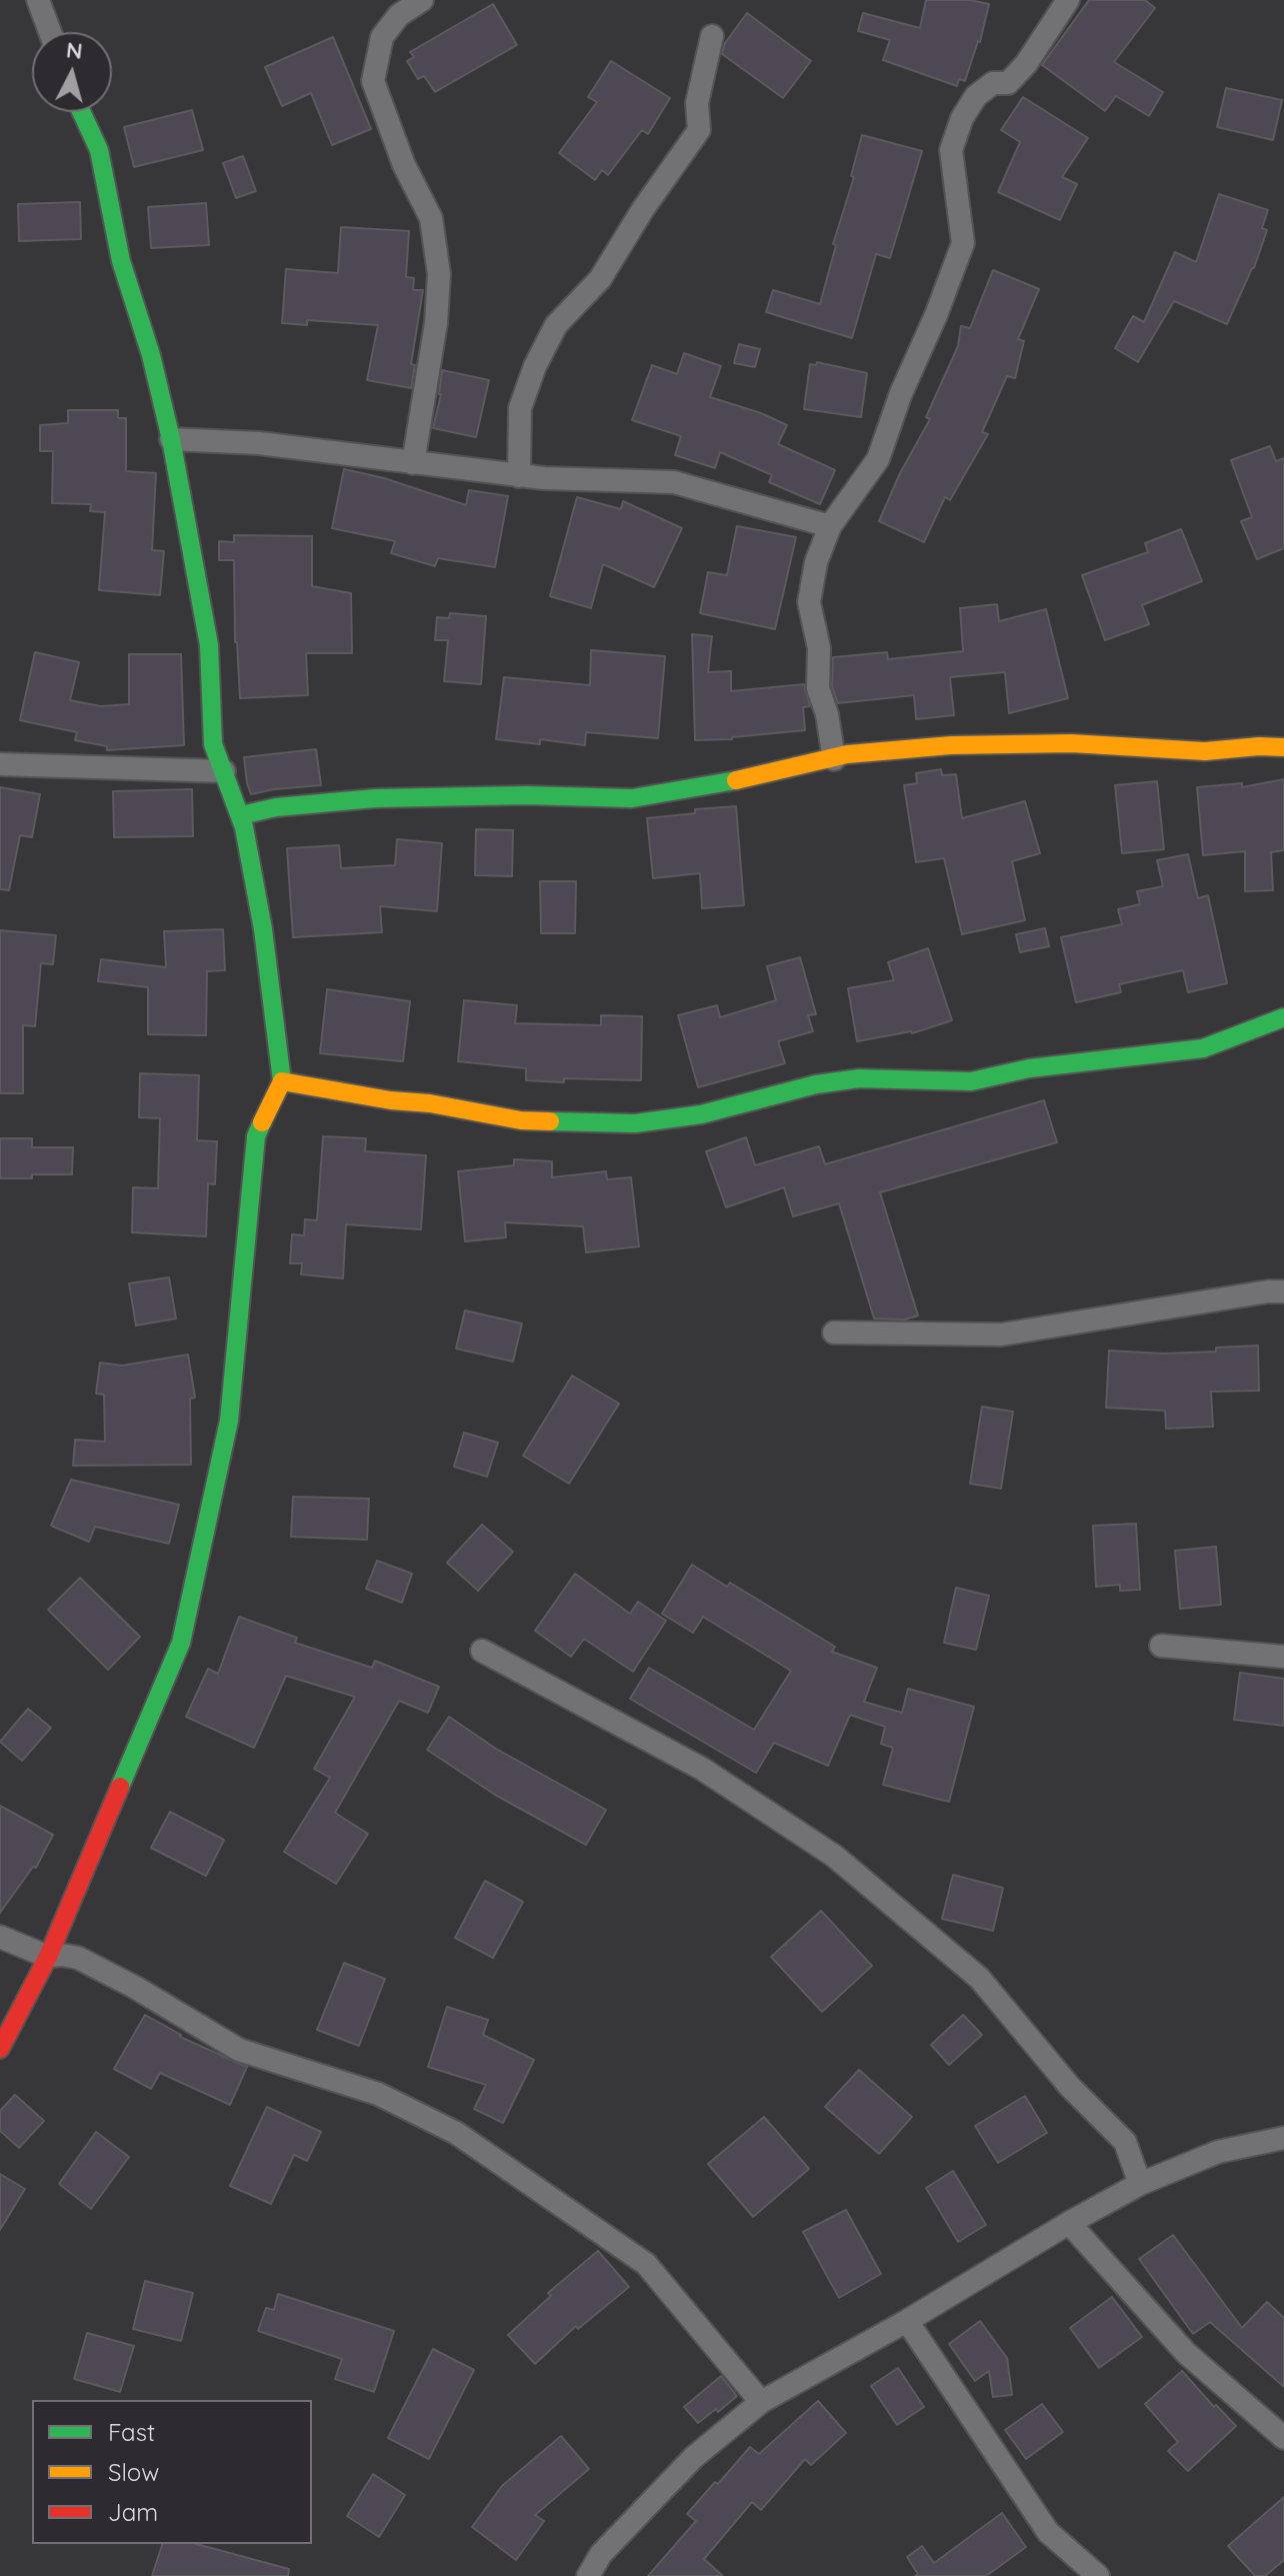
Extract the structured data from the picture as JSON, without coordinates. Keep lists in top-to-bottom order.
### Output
{
  "legend": ["Fast", "Slow", "Jam"],
  "north": "top"
}
